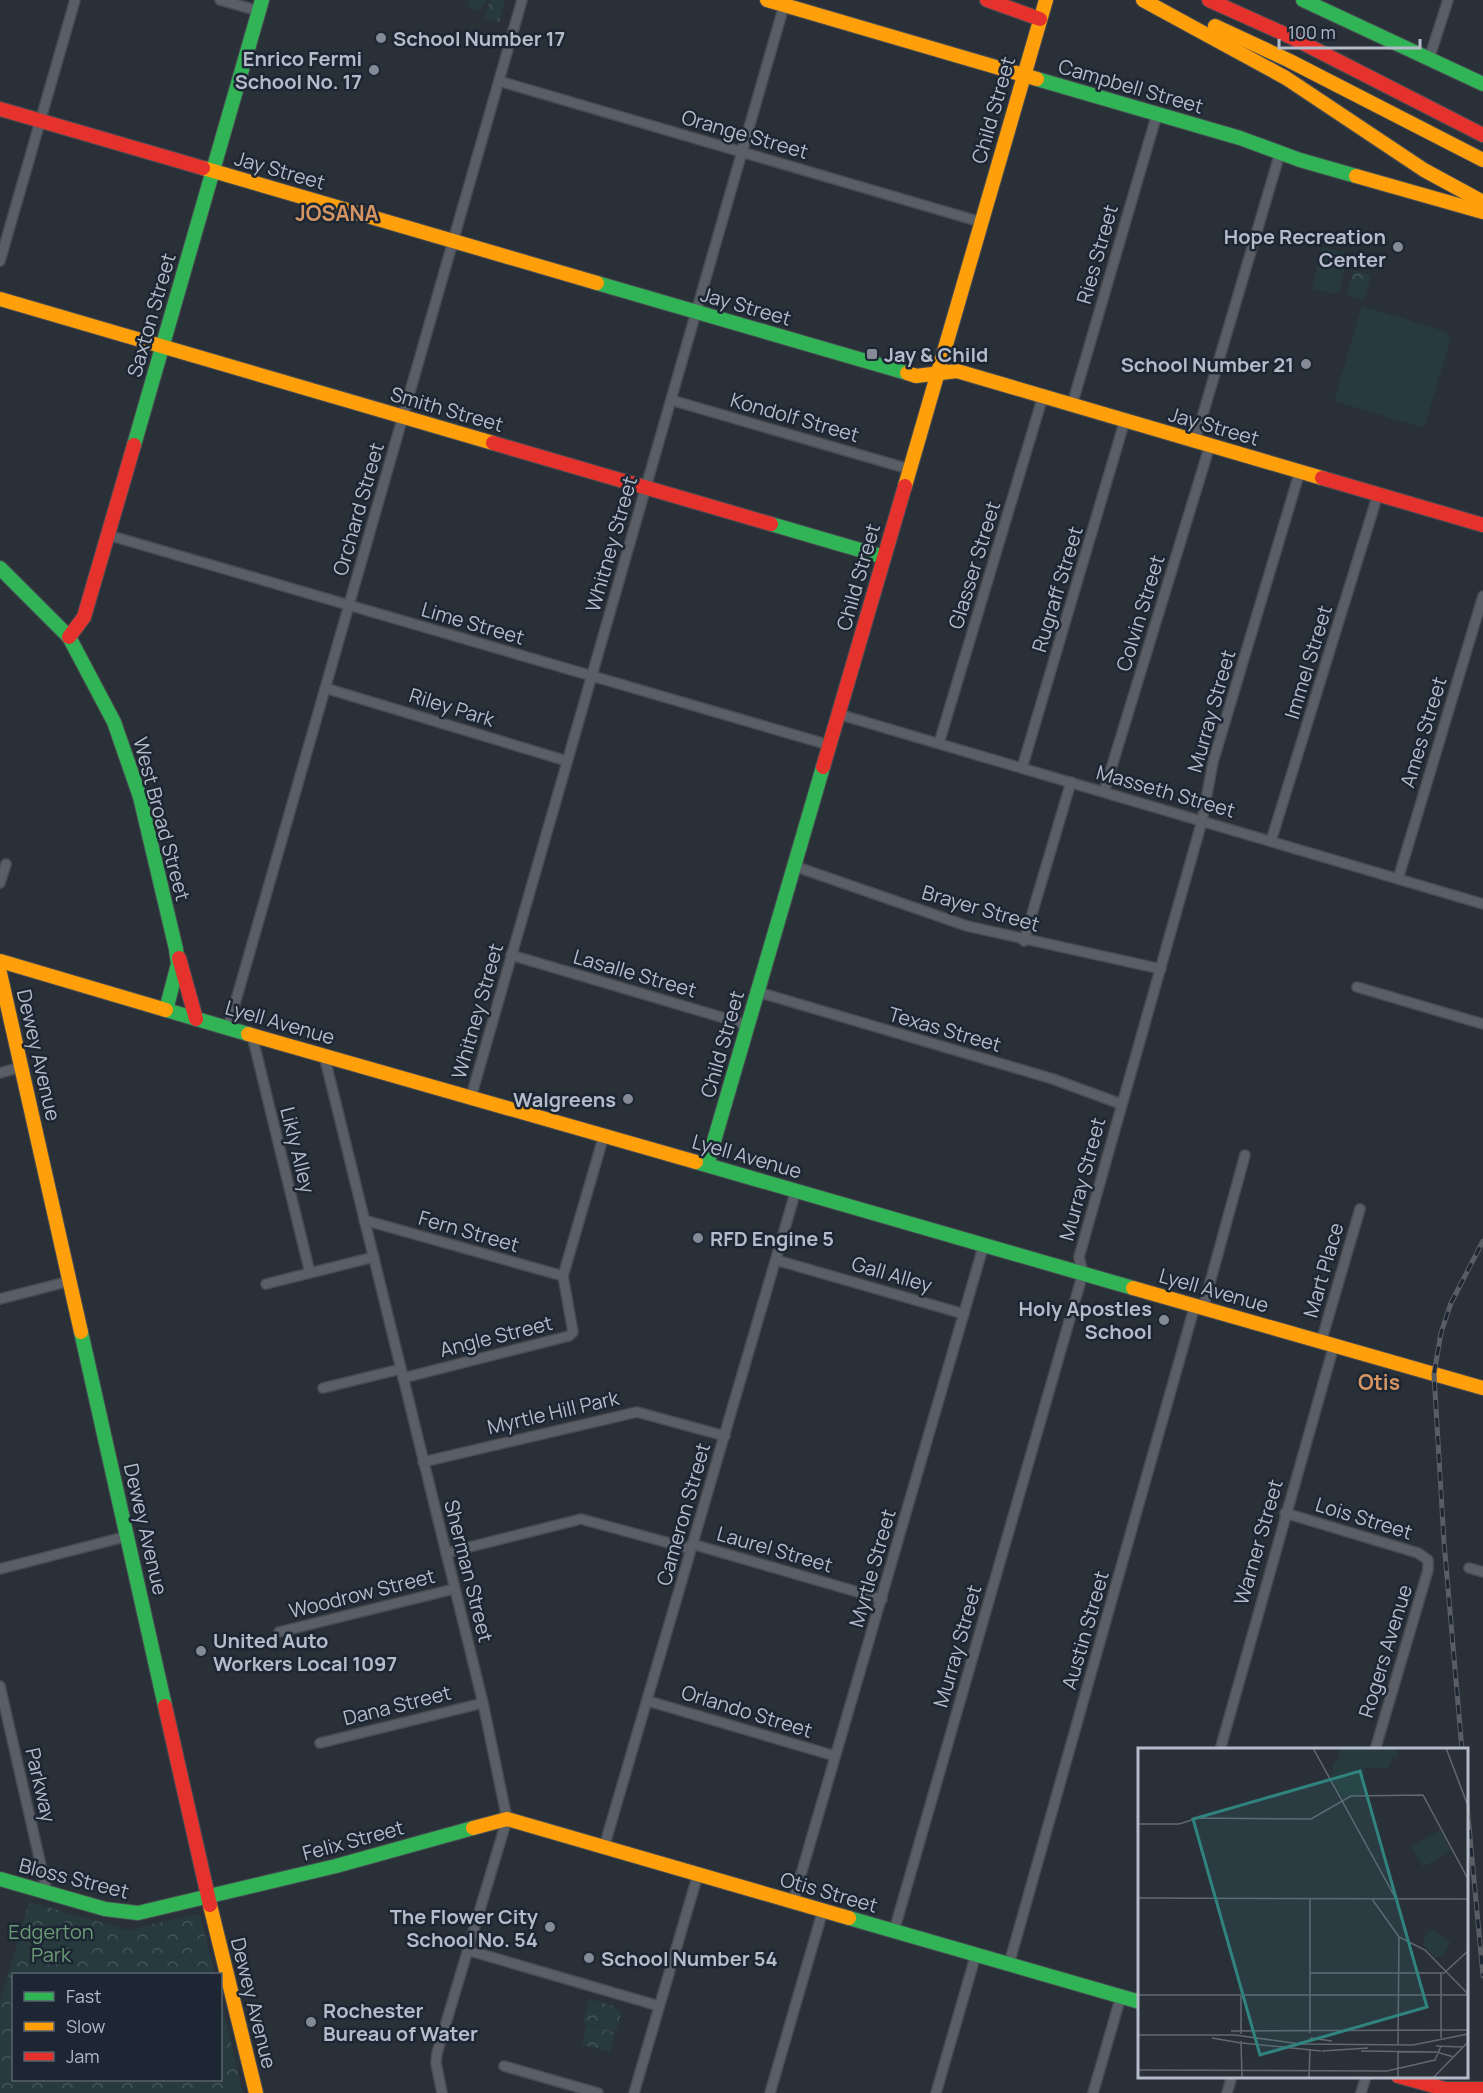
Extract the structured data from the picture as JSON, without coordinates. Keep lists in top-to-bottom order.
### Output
{
  "streets": {
    "main road": [
      "Campbell Street",
      "Child Street",
      "Jay Street",
      "Saxton Street",
      "Smith Street",
      "West Broad Street",
      "Lyell Avenue",
      "Dewey Avenue",
      "Felix Street",
      "Bloss Street",
      "Otis Street"
    ],
    "street": [
      "Orange Street",
      "Ries Street",
      "Kondolf Street",
      "Orchard Street",
      "Whitney Street",
      "Glasser Street",
      "Rugraff Street",
      "Colvin Street",
      "Lime Street",
      "Immel Street",
      "Riley Park",
      "Murray Street",
      "Ames Street",
      "Masseth Street",
      "Brayer Street",
      "Lasalle Street",
      "Texas Street",
      "Likly Alley",
      "Fern Street",
      "Mart Place",
      "Gall Alley",
      "Angle Street",
      "Myrtle Hill Park",
      "Cameron Street",
      "Lois Street",
      "Warner Street",
      "Laurel Street",
      "Myrtle Street",
      "Sherman Street",
      "Woodrow Street",
      "Austin Street",
      "Rogers Avenue",
      "Dana Street",
      "Orlando Street",
      "Parkway"
    ]
  },
  "crossings": [
    ["Campbell Street", "Child Street"],
    ["Campbell Street", "Ries Street"],
    ["Campbell Street", "Whitney Street"],
    ["Child Street", "Orange Street"],
    ["Child Street", "Jay Street"],
    ["Child Street", "Smith Street"],
    ["Child Street", "Kondolf Street"],
    ["Child Street", "Lime Street"],
    ["Child Street", "Masseth Street"],
    ["Child Street", "Brayer Street"],
    ["Child Street", "Lasalle Street"],
    ["Child Street", "Lyell Avenue"],
    ["Child Street", "Texas Street"],
    ["Orange Street", "Orchard Street"],
    ["Orange Street", "Whitney Street"],
    ["Jay Street", "Ries Street"],
    ["Jay Street", "Saxton Street"],
    ["Jay Street", "Orchard Street"],
    ["Jay Street", "Whitney Street"],
    ["Jay Street", "Glasser Street"],
    ["Jay Street", "Rugraff Street"],
    ["Jay Street", "Colvin Street"],
    ["Jay Street", "Immel Street"],
    ["Jay Street", "Murray Street"],
    ["Saxton Street", "Smith Street"],
    ["Saxton Street", "Lime Street"],
    ["Saxton Street", "West Broad Street"],
    ["Smith Street", "Orchard Street"],
    ["Smith Street", "Whitney Street"],
    ["Kondolf Street", "Whitney Street"],
    ["Orchard Street", "Lime Street"],
    ["Orchard Street", "Riley Park"],
    ["Orchard Street", "Lyell Avenue"],
    ["Whitney Street", "Lime Street"],
    ["Whitney Street", "Riley Park"],
    ["Whitney Street", "Lasalle Street"],
    ["Whitney Street", "Lyell Avenue"],
    ["Glasser Street", "Masseth Street"],
    ["Rugraff Street", "Masseth Street"],
    ["Colvin Street", "Masseth Street"],
    ["Immel Street", "Masseth Street"],
    ["Murray Street", "Masseth Street"],
    ["Murray Street", "Brayer Street"],
    ["Murray Street", "Lyell Avenue"],
    ["Murray Street", "Texas Street"],
    ["Murray Street", "Otis Street"],
    ["Ames Street", "Masseth Street"],
    ["West Broad Street", "Lyell Avenue"],
    ["Lyell Avenue", "Likly Alley"],
    ["Lyell Avenue", "Mart Place"],
    ["Lyell Avenue", "Angle Street"],
    ["Lyell Avenue", "Cameron Street"],
    ["Lyell Avenue", "Warner Street"],
    ["Lyell Avenue", "Myrtle Street"],
    ["Lyell Avenue", "Sherman Street"],
    ["Lyell Avenue", "Austin Street"],
    ["Dewey Avenue", "Felix Street"],
    ["Dewey Avenue", "Bloss Street"],
    ["Fern Street", "Angle Street"],
    ["Fern Street", "Sherman Street"],
    ["Mart Place", "Warner Street"],
    ["Gall Alley", "Cameron Street"],
    ["Gall Alley", "Myrtle Street"],
    ["Angle Street", "Sherman Street"],
    ["Myrtle Hill Park", "Cameron Street"],
    ["Myrtle Hill Park", "Sherman Street"],
    ["Cameron Street", "Laurel Street"],
    ["Cameron Street", "Orlando Street"],
    ["Cameron Street", "Otis Street"],
    ["Lois Street", "Warner Street"],
    ["Lois Street", "Rogers Avenue"],
    ["Laurel Street", "Myrtle Street"],
    ["Laurel Street", "Sherman Street"],
    ["Myrtle Street", "Orlando Street"],
    ["Myrtle Street", "Otis Street"],
    ["Sherman Street", "Woodrow Street"],
    ["Sherman Street", "Dana Street"],
    ["Sherman Street", "Felix Street"],
    ["Sherman Street", "Otis Street"],
    ["Austin Street", "Otis Street"],
    ["Parkway", "Bloss Street"],
    ["Felix Street", "Bloss Street"],
    ["Felix Street", "Otis Street"]
  ],
  "districts": ["JOSANA", "Otis"],
  "parks": ["Edgerton Park"],
  "places": {
    "other": [
      "School Number 17",
      "Enrico Fermi School No. 17",
      "Hope Recreation Center",
      "School Number 21",
      "Walgreens",
      "RFD Engine 5",
      "Holy Apostles School",
      "United Auto Workers Local 1097",
      "The Flower City School No. 54",
      "School Number 54",
      "Rochester Bureau of Water"
    ],
    "transit": ["Jay & Child"]
  },
  "legend": ["Fast", "Slow", "Jam"],
  "scale_bar": "100 m"
}
